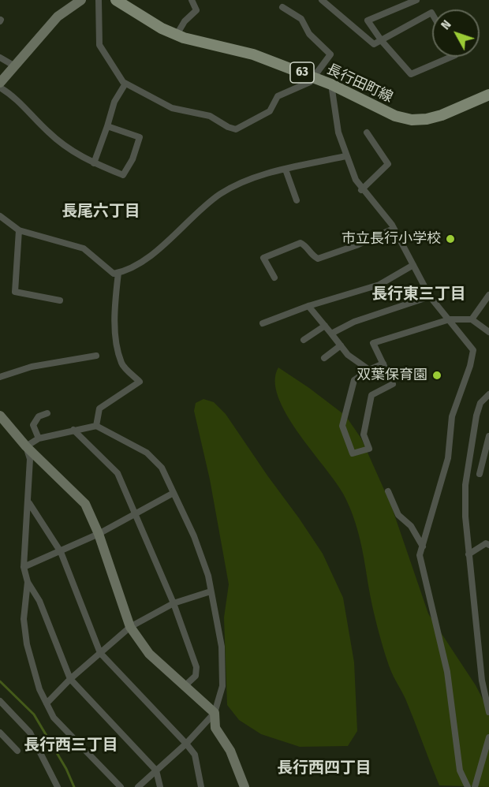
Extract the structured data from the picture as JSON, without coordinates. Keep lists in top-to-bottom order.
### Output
{
  "streets": {
    "main road": ["63", "長行田町線"]
  },
  "districts": [
    "長尾六丁目",
    "長行東三丁目",
    "長行西三丁目",
    "長行西四丁目"
  ],
  "places": ["市立長行小学校", "双葉保育園"],
  "north": "top left"
}
